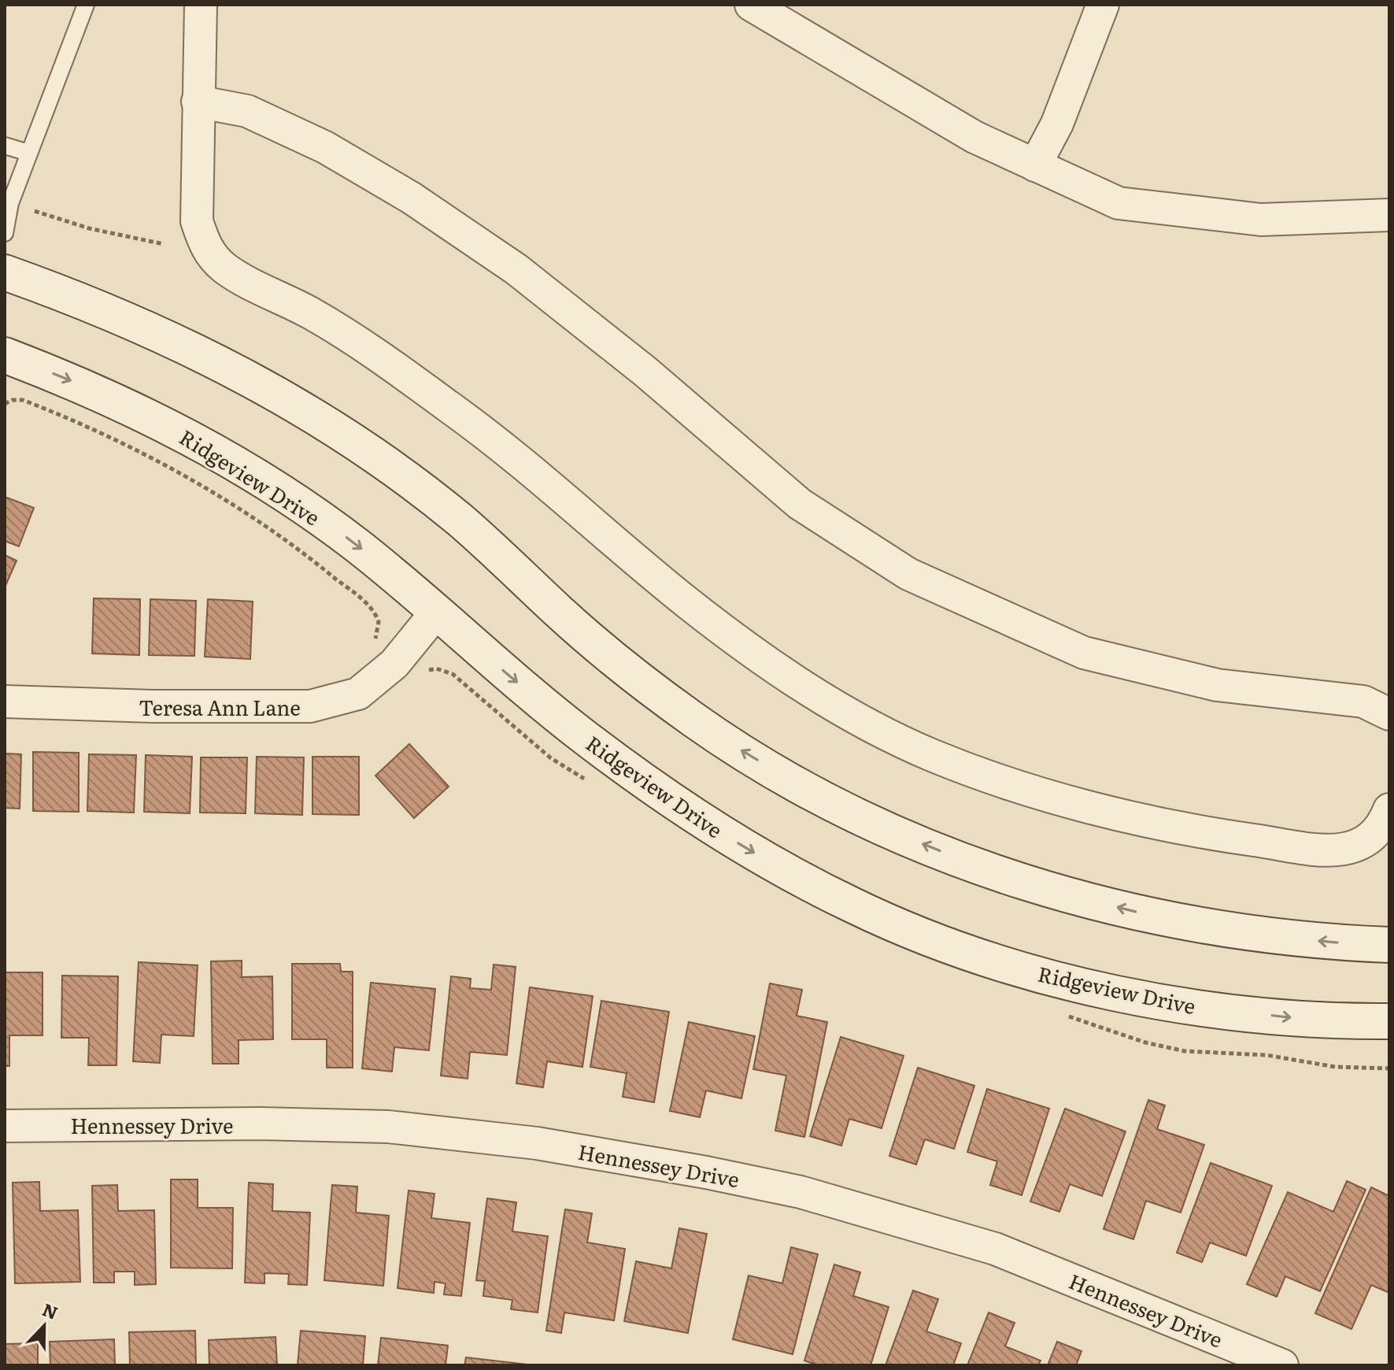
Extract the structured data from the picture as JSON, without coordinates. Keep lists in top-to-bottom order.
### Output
{
  "streets": {
    "main road": ["Ridgeview Drive"],
    "street": ["Teresa Ann Lane", "Hennessey Drive"]
  },
  "crossings": [
    ["Ridgeview Drive", "Teresa Ann Lane"]
  ],
  "north": "top"
}
